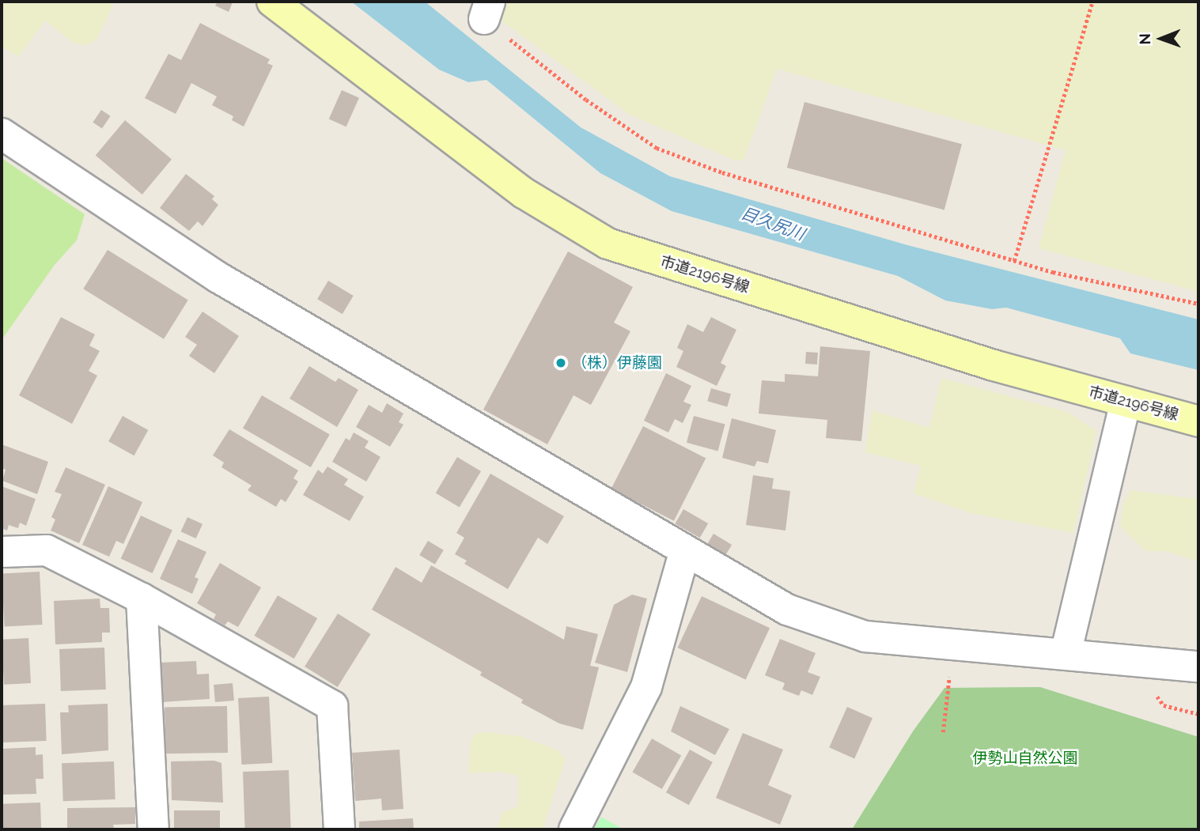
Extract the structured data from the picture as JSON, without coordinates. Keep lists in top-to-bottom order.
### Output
{
  "streets": {
    "street": ["市道2196号線"]
  },
  "water": ["目久尻川"],
  "parks": ["伊勢山自然公園"],
  "places": ["（株）伊藤園"],
  "north": "left"
}
